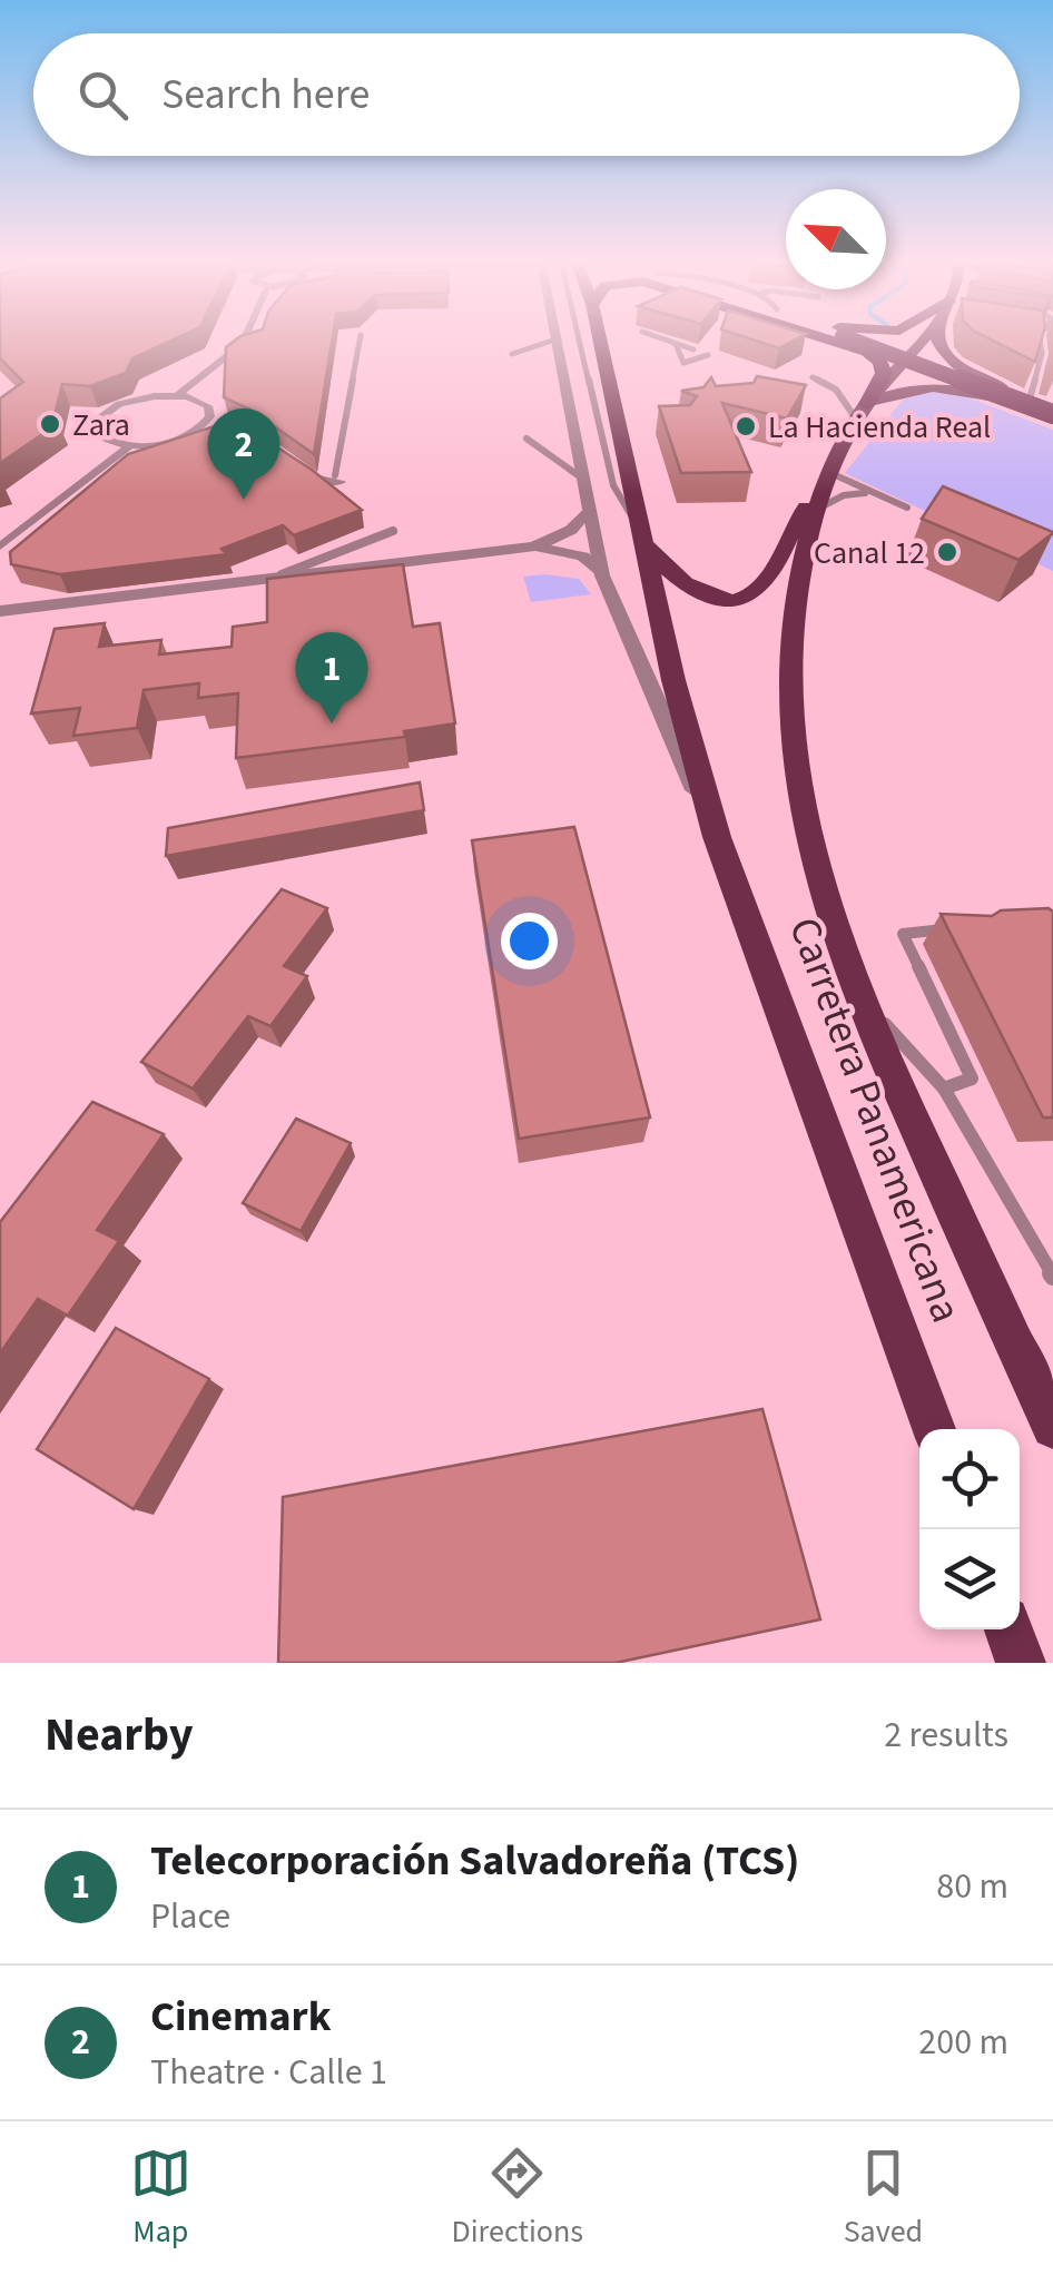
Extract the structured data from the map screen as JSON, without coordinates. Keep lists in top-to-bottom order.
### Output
{
  "streets": {
    "main road": ["Carretera Panamericana"]
  },
  "places": ["Zara", "La Hacienda Real", "Canal 12"],
  "north": "top left",
  "page": {
    "search": "Search here",
    "pins": ["2", "1"],
    "heading": ["Nearby", "2 results"],
    "list": [
      {
        "mark": "1",
        "name": "Telecorporación Salvadoreña (TCS)",
        "note": "Place",
        "value": "80 m"
      },
      {
        "mark": "2",
        "name": "Cinemark",
        "note": "Theatre · Calle 1",
        "value": "200 m"
      }
    ],
    "nav": ["Map", "Directions", "Saved"]
  }
}
